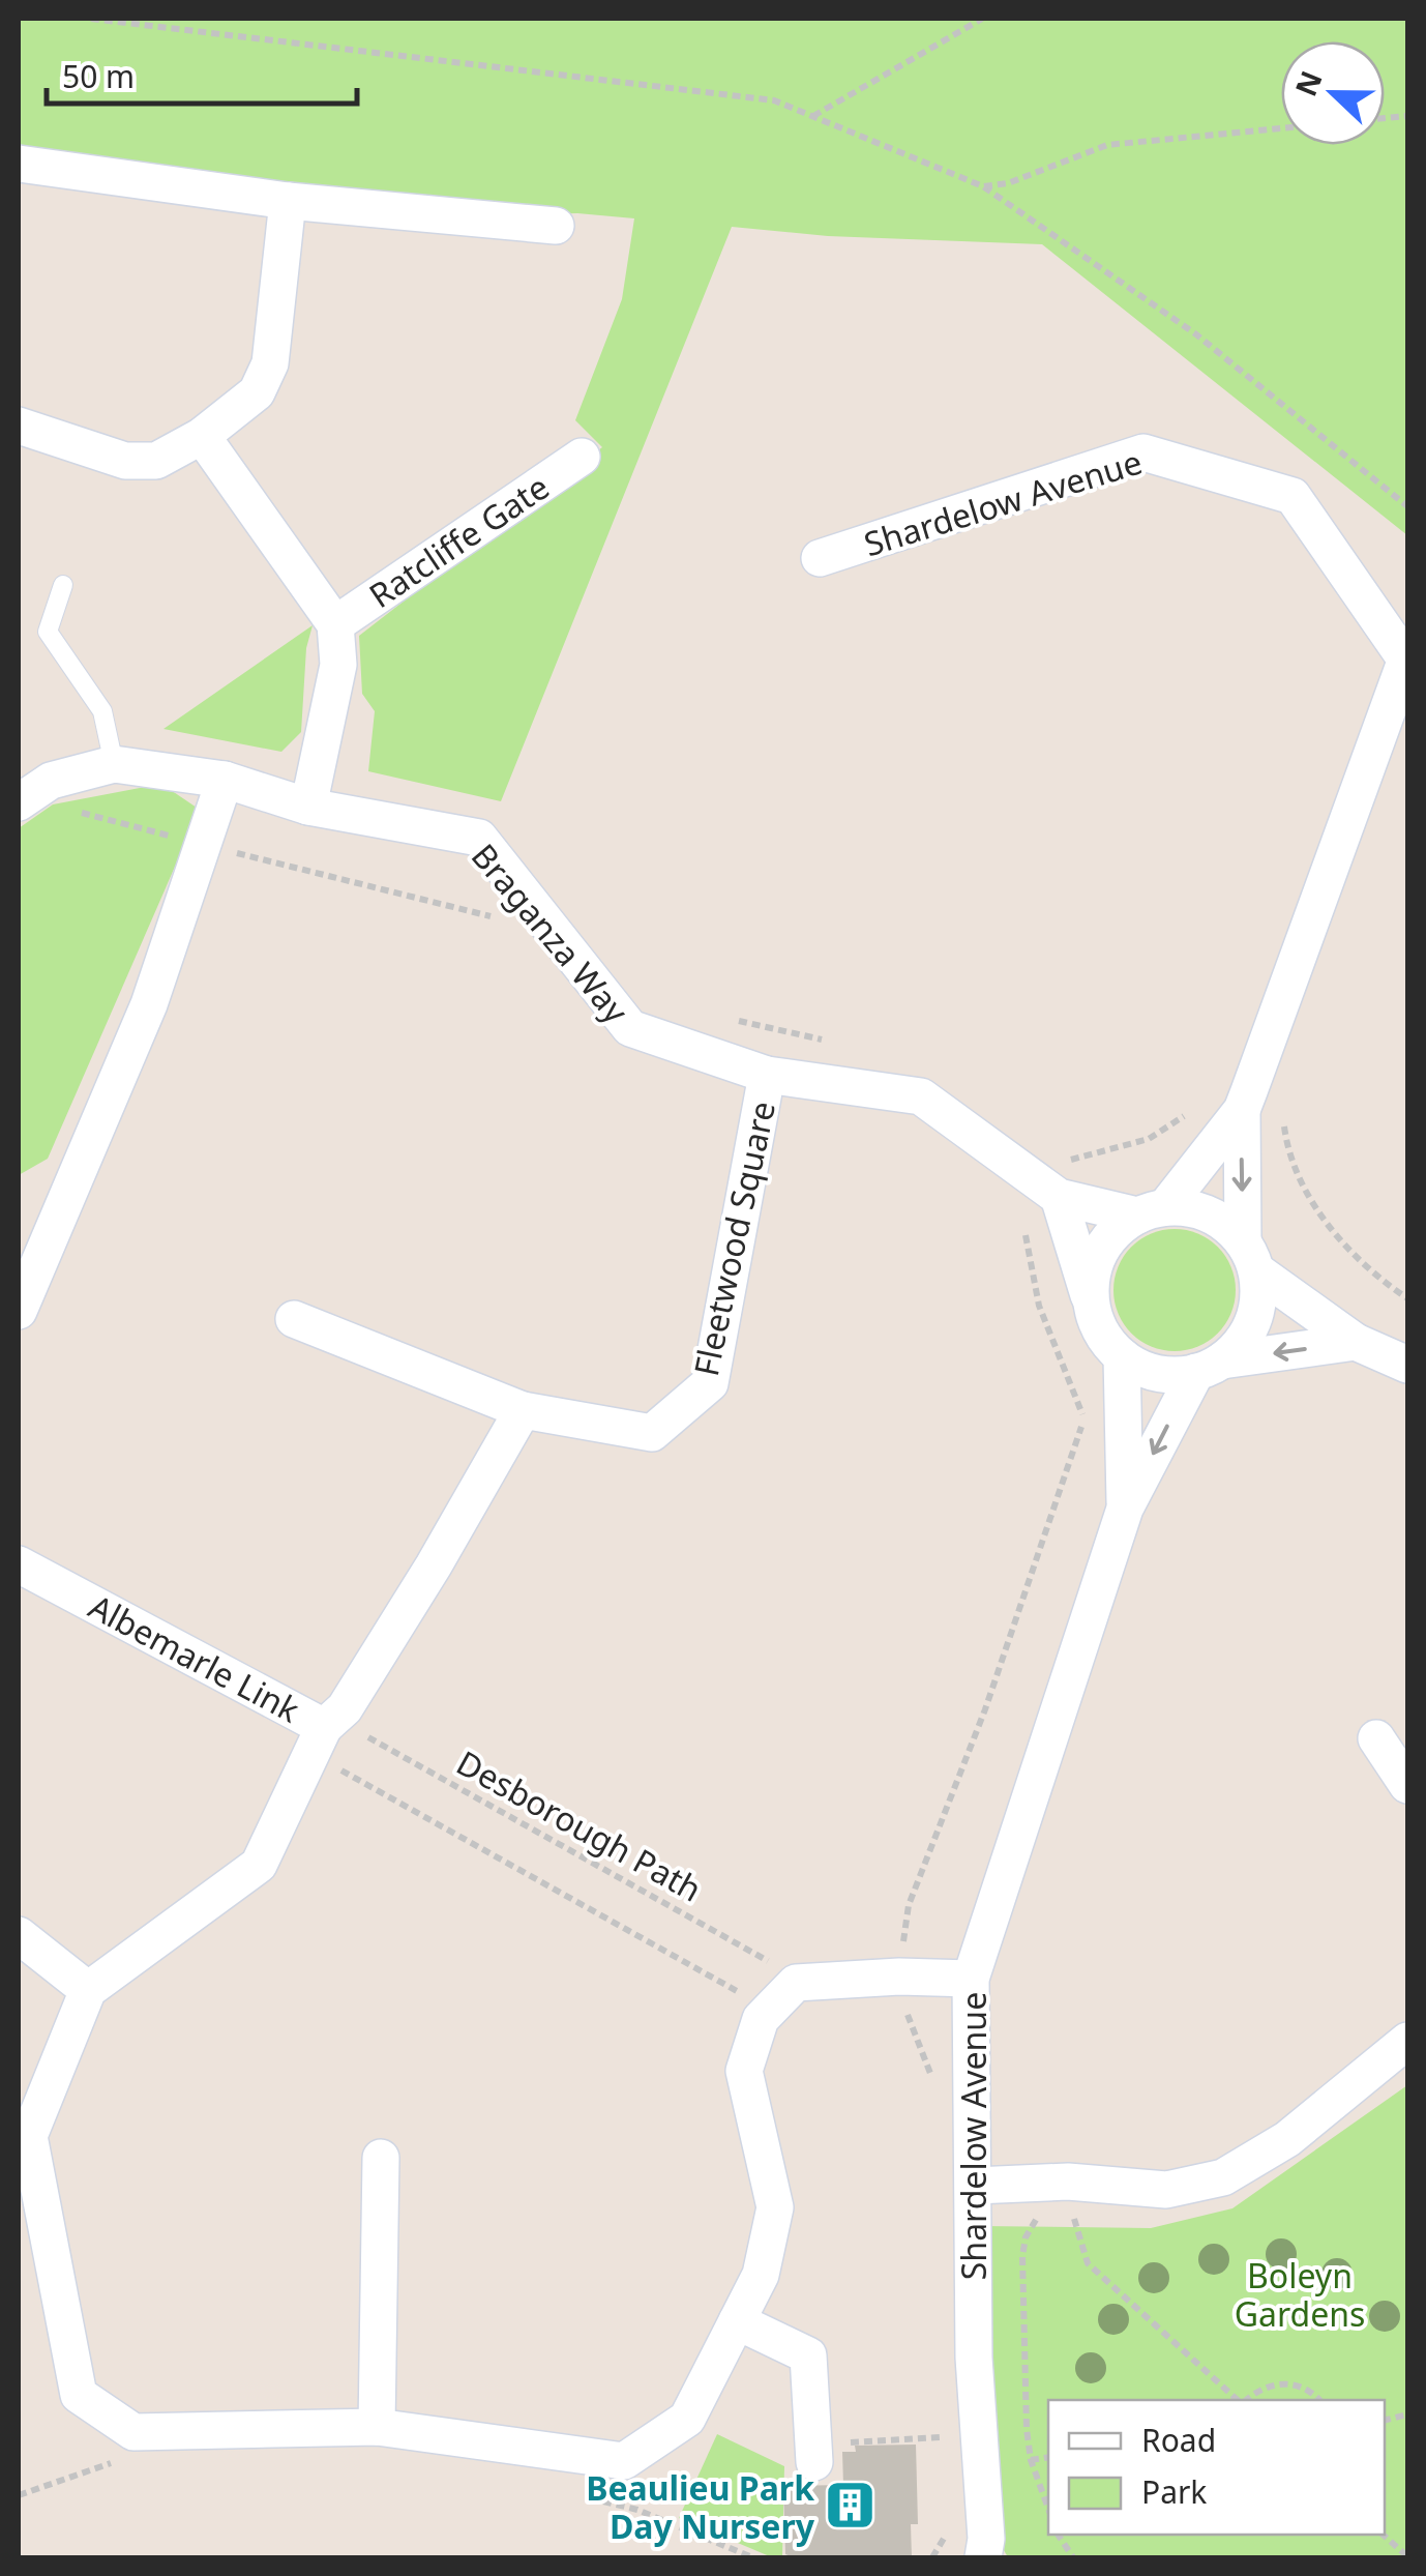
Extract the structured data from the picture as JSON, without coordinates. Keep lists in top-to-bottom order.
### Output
{
  "streets": {
    "street": [
      "Shardelow Avenue",
      "Ratcliffe Gate",
      "Braganza Way",
      "Fleetwood Square",
      "Albemarle Link"
    ],
    "path": ["Desborough Path"]
  },
  "crossings": [
    ["Shardelow Avenue", "Braganza Way"],
    ["Ratcliffe Gate", "Braganza Way"],
    ["Braganza Way", "Fleetwood Square"],
    ["Albemarle Link", "Desborough Path"]
  ],
  "parks": ["Boleyn Gardens"],
  "places": {
    "building": ["Beaulieu Park Day Nursery"]
  },
  "legend": ["Road", "Park"],
  "scale_bar": "50 m",
  "north": "left"
}
